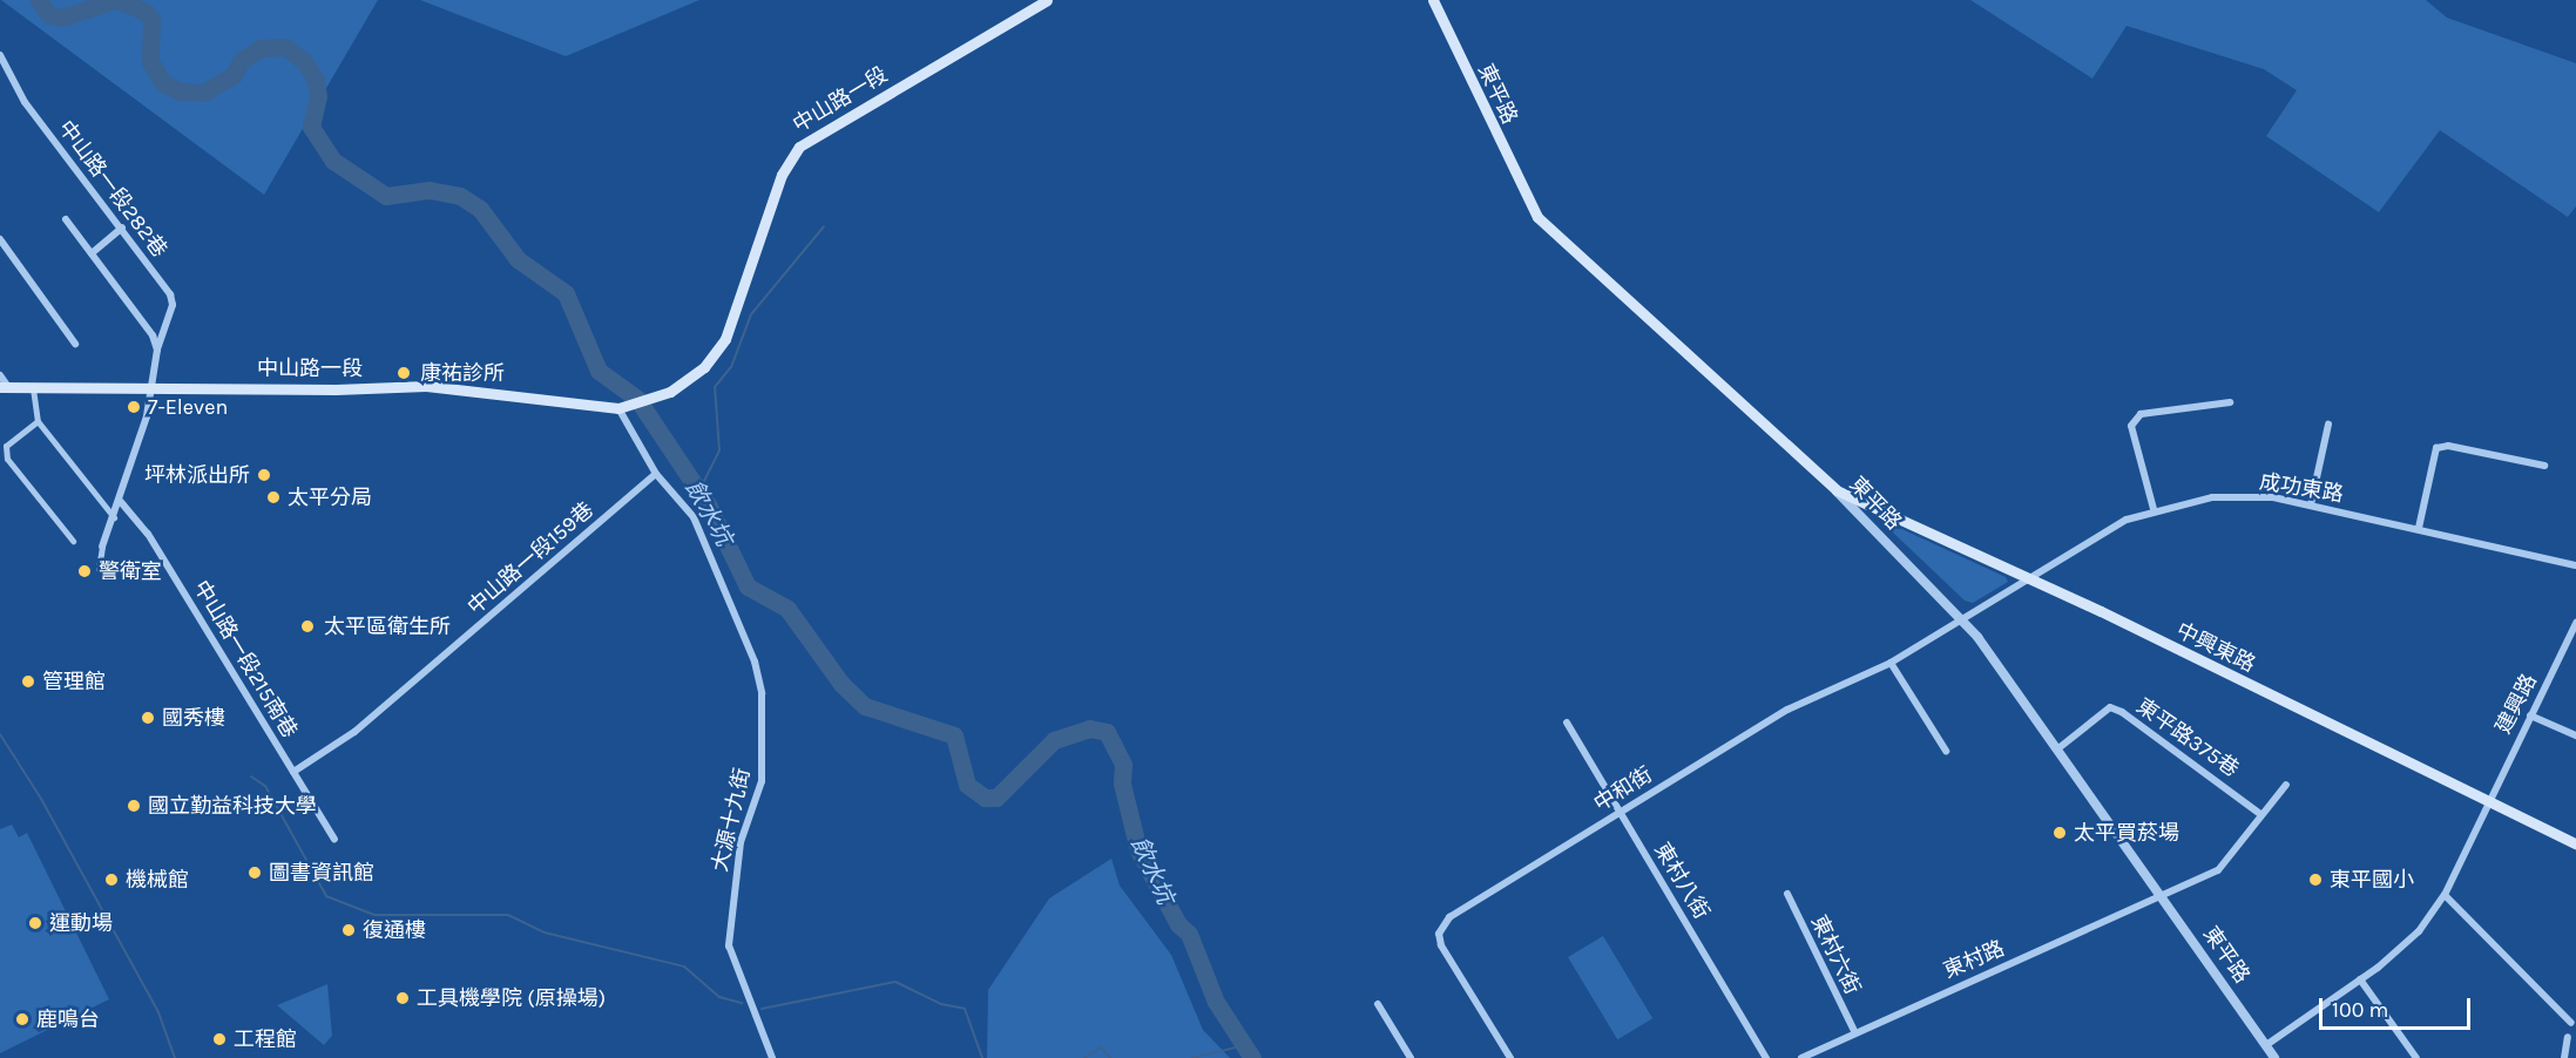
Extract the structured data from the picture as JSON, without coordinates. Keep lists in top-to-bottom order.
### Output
{
  "streets": {
    "main road": ["東平路", "中山路一段", "中興東路"],
    "street": [
      "中山路一段282巷",
      "成功東路",
      "中山路一段159巷",
      "中山路一段215南巷",
      "建興路",
      "東平路375巷",
      "中和街",
      "大源十九街",
      "東村八街",
      "東村六街",
      "東村路"
    ]
  },
  "crossings": [
    ["東平路", "成功東路"],
    ["東平路", "中興東路"],
    ["東平路", "建興路"],
    ["東平路", "東平路375巷"],
    ["東平路", "中和街"],
    ["東平路", "東村路"],
    ["中山路一段", "中山路一段282巷"],
    ["中山路一段", "大源十九街"],
    ["中山路一段282巷", "中山路一段215南巷"],
    ["成功東路", "中興東路"],
    ["成功東路", "中和街"],
    ["中山路一段159巷", "中山路一段215南巷"],
    ["中山路一段159巷", "大源十九街"],
    ["中興東路", "建興路"],
    ["中和街", "東村八街"],
    ["東村六街", "東村路"]
  ],
  "water": ["飲水坑"],
  "places": [
    "康祐診所",
    "7-Eleven",
    "坪林派出所",
    "太平分局",
    "警衛室",
    "太平區衛生所",
    "管理館",
    "國秀樓",
    "國立勤益科技大學",
    "太平買菸場",
    "圖書資訊館",
    "機械館",
    "東平國小",
    "運動場",
    "復通樓",
    "工具機學院 (原操場)",
    "鹿鳴台",
    "工程館"
  ],
  "scale_bar": "100 m"
}
